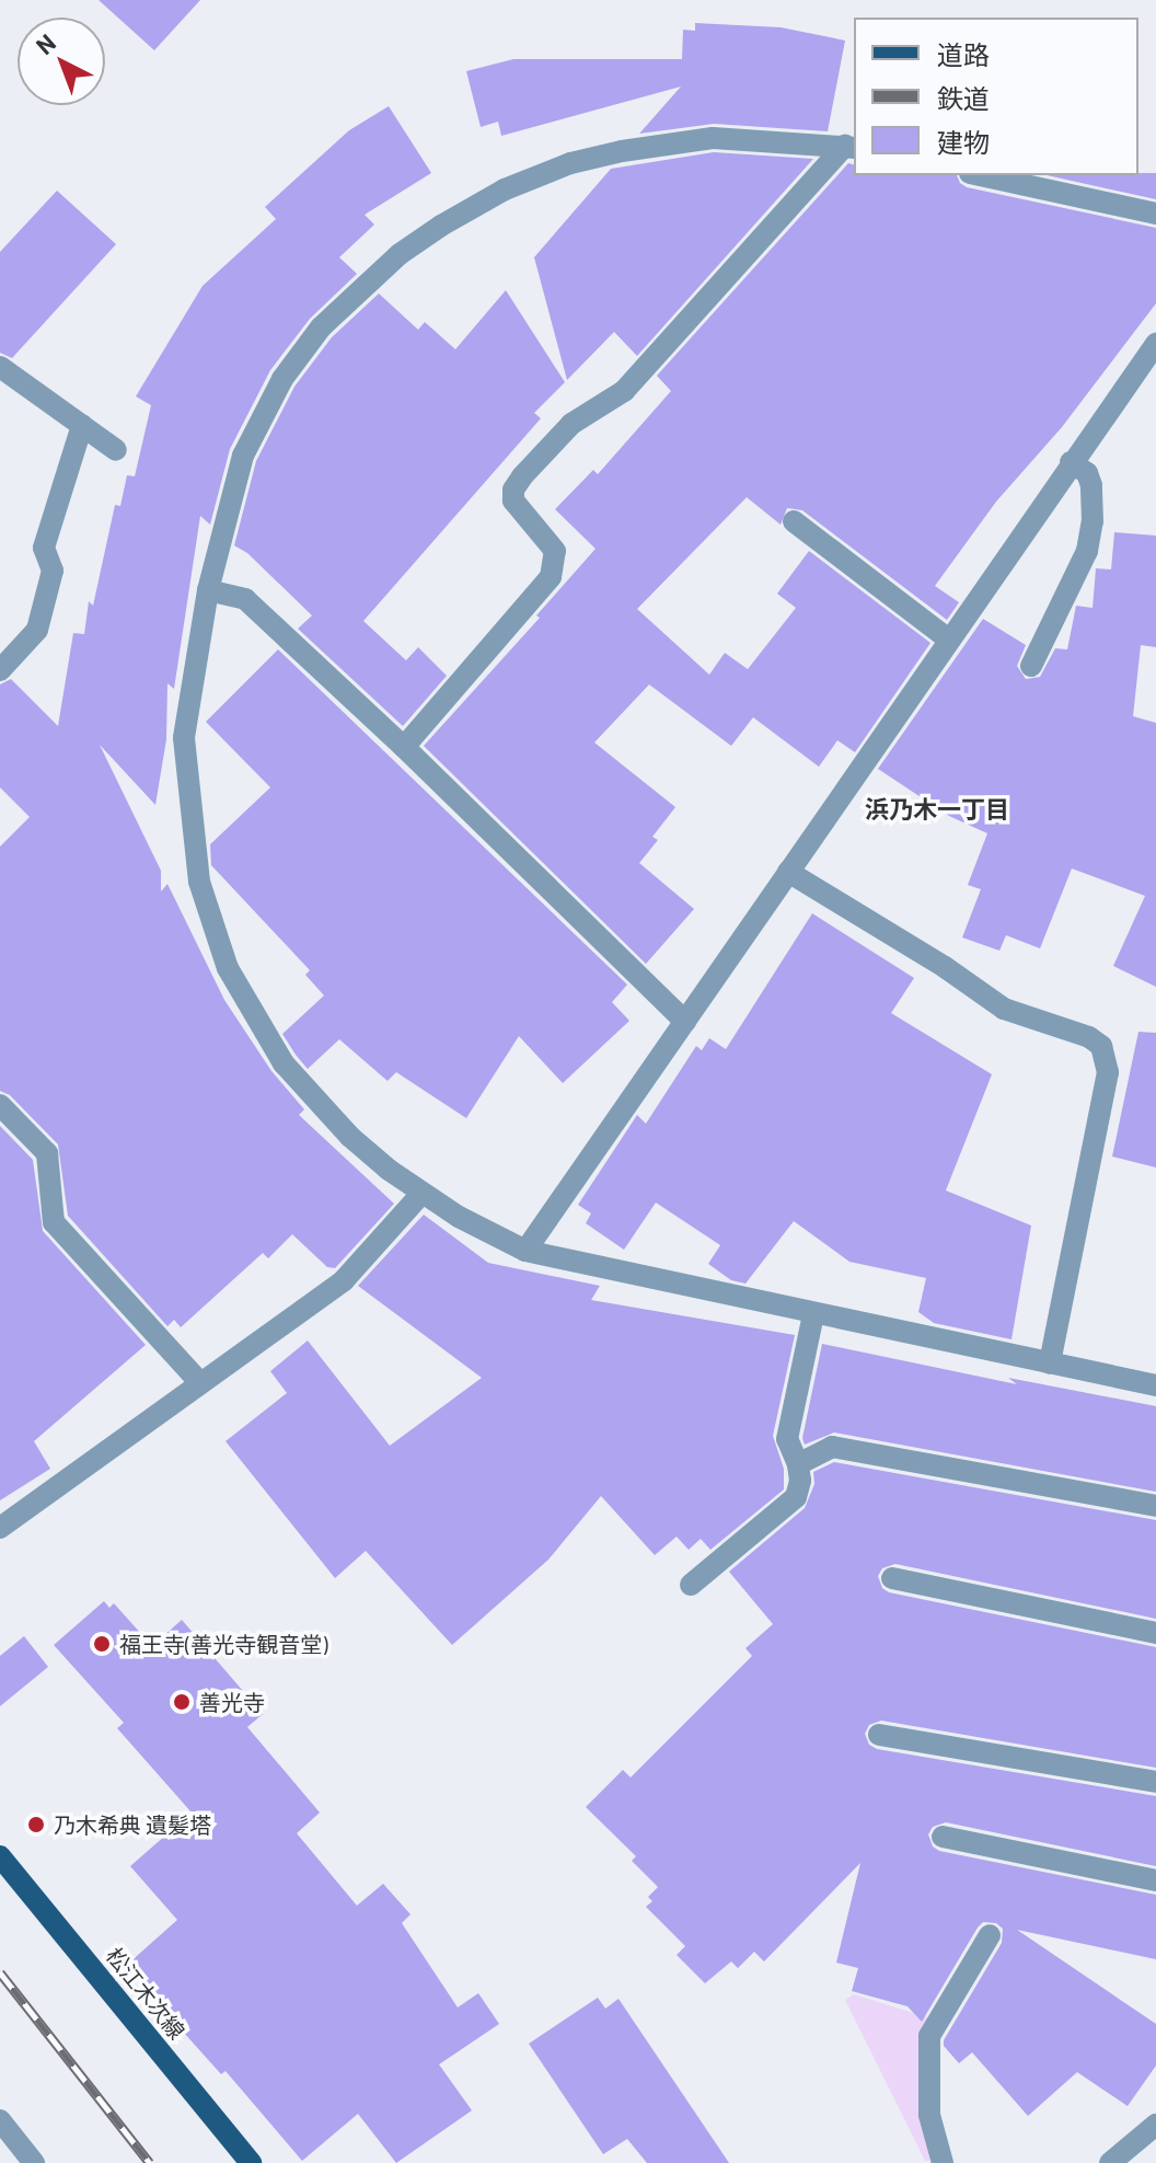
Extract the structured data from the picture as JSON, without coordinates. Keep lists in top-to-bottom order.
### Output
{
  "streets": {
    "main road": ["松江木次線"]
  },
  "districts": ["浜乃木一丁目"],
  "places": ["福王寺(善光寺観音堂)", "善光寺", "乃木希典 遺髪塔"],
  "legend": ["道路", "鉄道", "建物"],
  "north": "top left"
}
